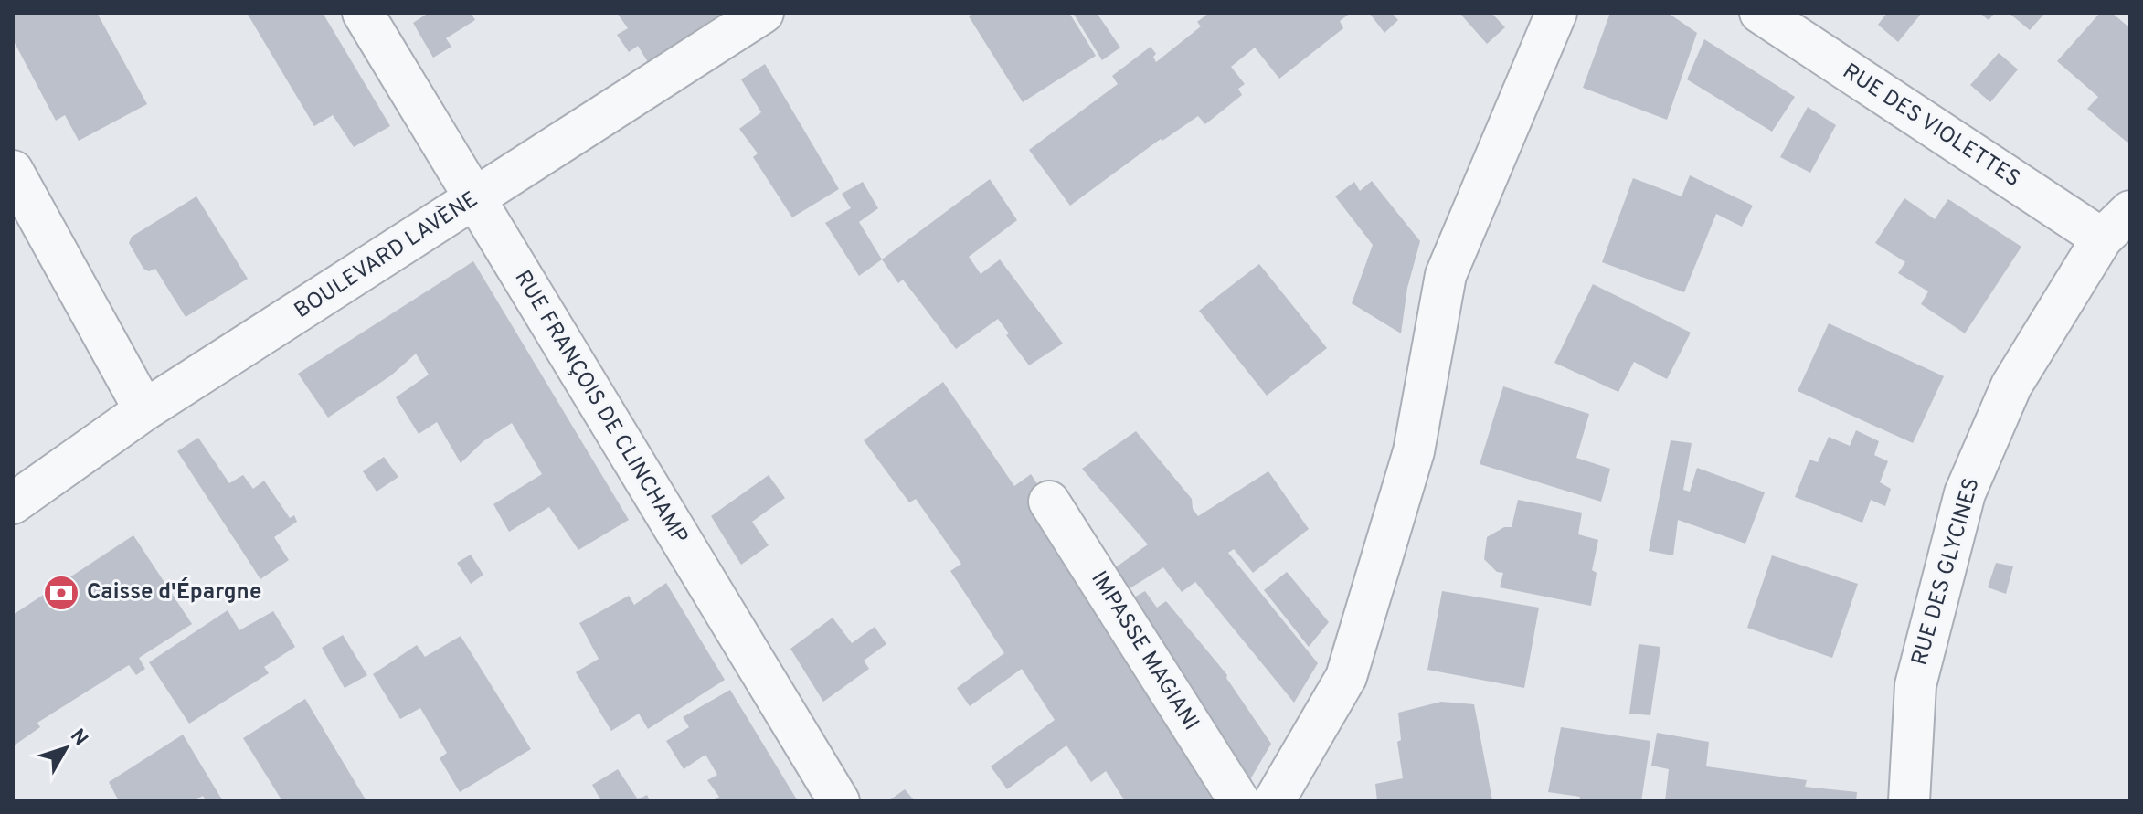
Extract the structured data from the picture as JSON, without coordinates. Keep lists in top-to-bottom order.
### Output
{
  "streets": {
    "street": [
      "RUE DES VIOLETTES",
      "BOULEVARD LAVÈNE",
      "RUE FRANÇOIS DE CLINCHAMP",
      "RUE DES GLYCINES",
      "IMPASSE MAGIANI"
    ]
  },
  "crossings": [
    ["RUE DES VIOLETTES", "RUE DES GLYCINES"],
    ["BOULEVARD LAVÈNE", "RUE FRANÇOIS DE CLINCHAMP"]
  ],
  "places": {
    "bank": ["Caisse d'Épargne"]
  },
  "north": "top right"
}
